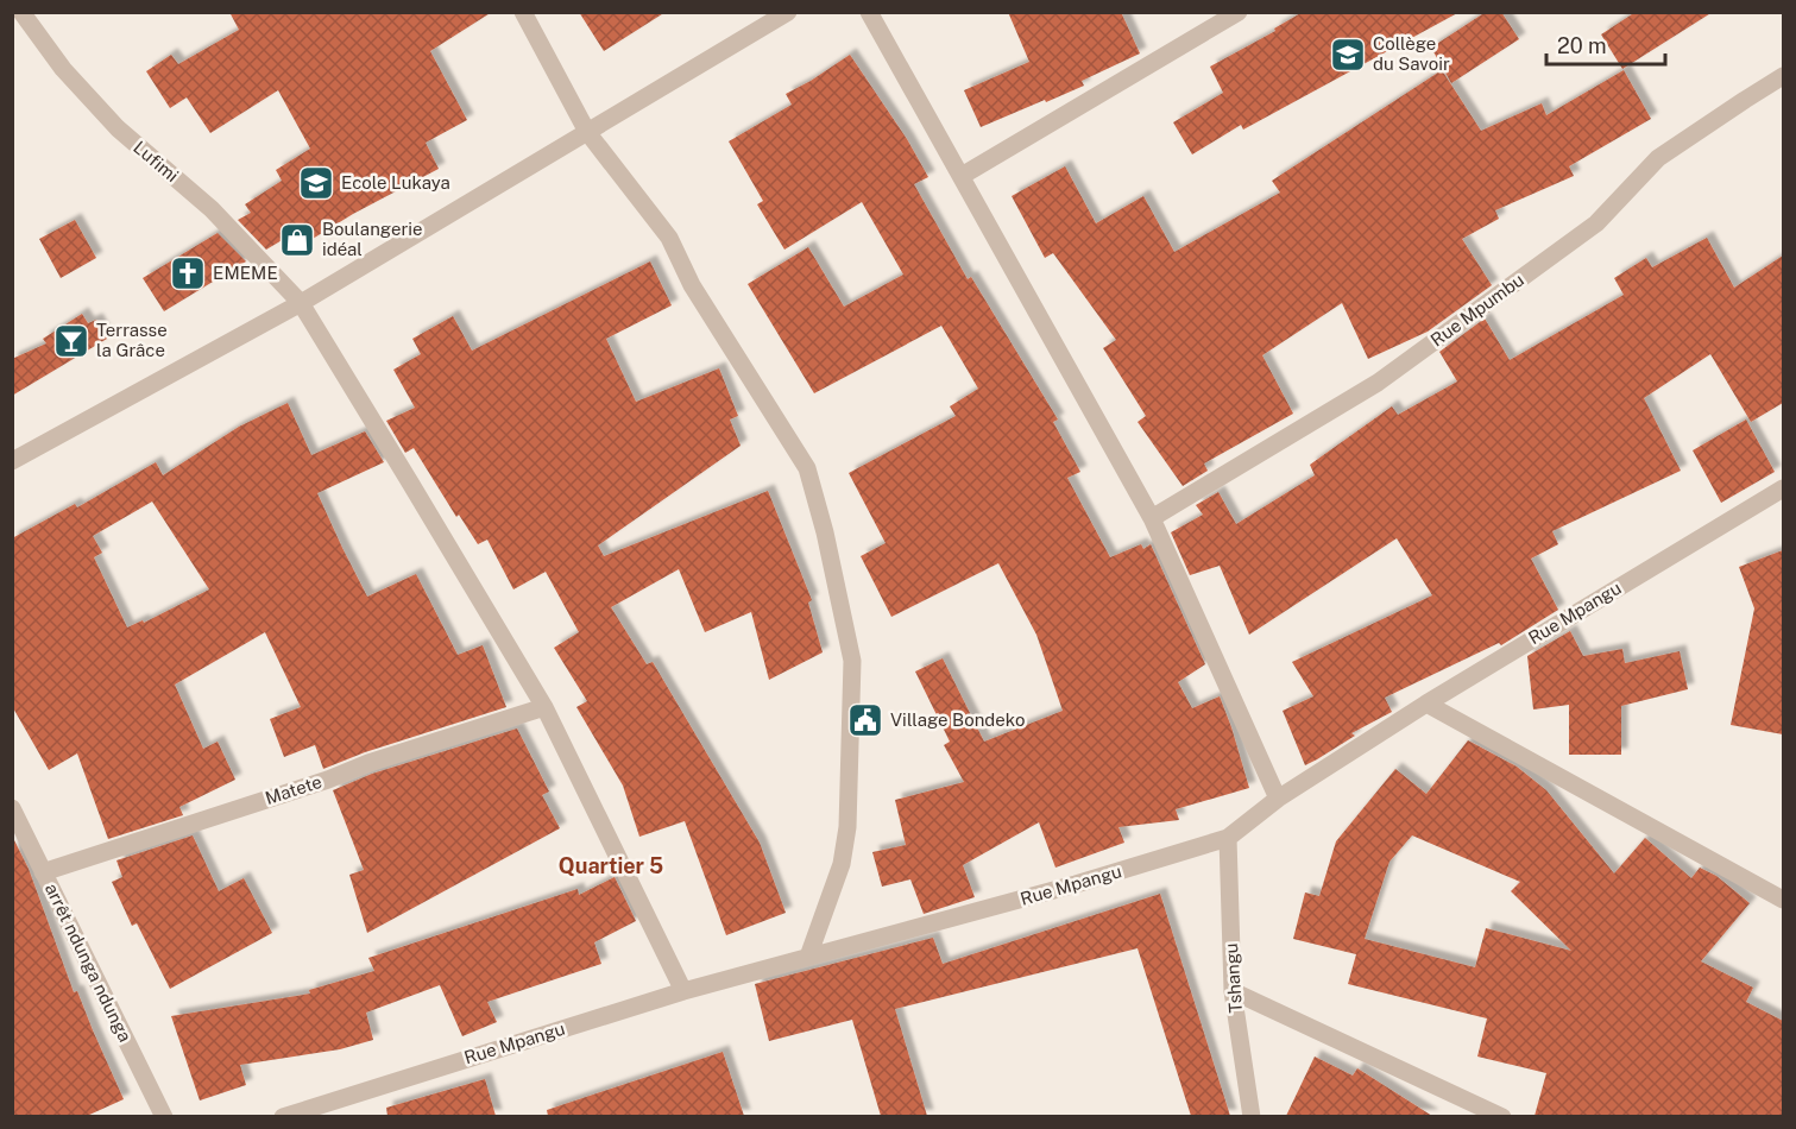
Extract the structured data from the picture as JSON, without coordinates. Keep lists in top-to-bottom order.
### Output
{
  "streets": {
    "street": [
      "Lufimi",
      "Rue Mpumbu",
      "Rue Mpangu",
      "Matete",
      "arrêt ndunga ndunga",
      "Tshangu"
    ]
  },
  "crossings": [
    ["Lufimi", "Rue Mpangu"],
    ["Lufimi", "Matete"],
    ["Rue Mpangu", "Tshangu"],
    ["Matete", "arrêt ndunga ndunga"]
  ],
  "districts": ["Quartier 5"],
  "places": {
    "school or university": ["Collège du Savoir", "Ecole Lukaya"],
    "shop": ["Boulangerie idéal"],
    "church": ["EMEME"],
    "bar": ["Terrasse la Grâce"],
    "public building": ["Village Bondeko"]
  },
  "scale_bar": "20 m"
}
